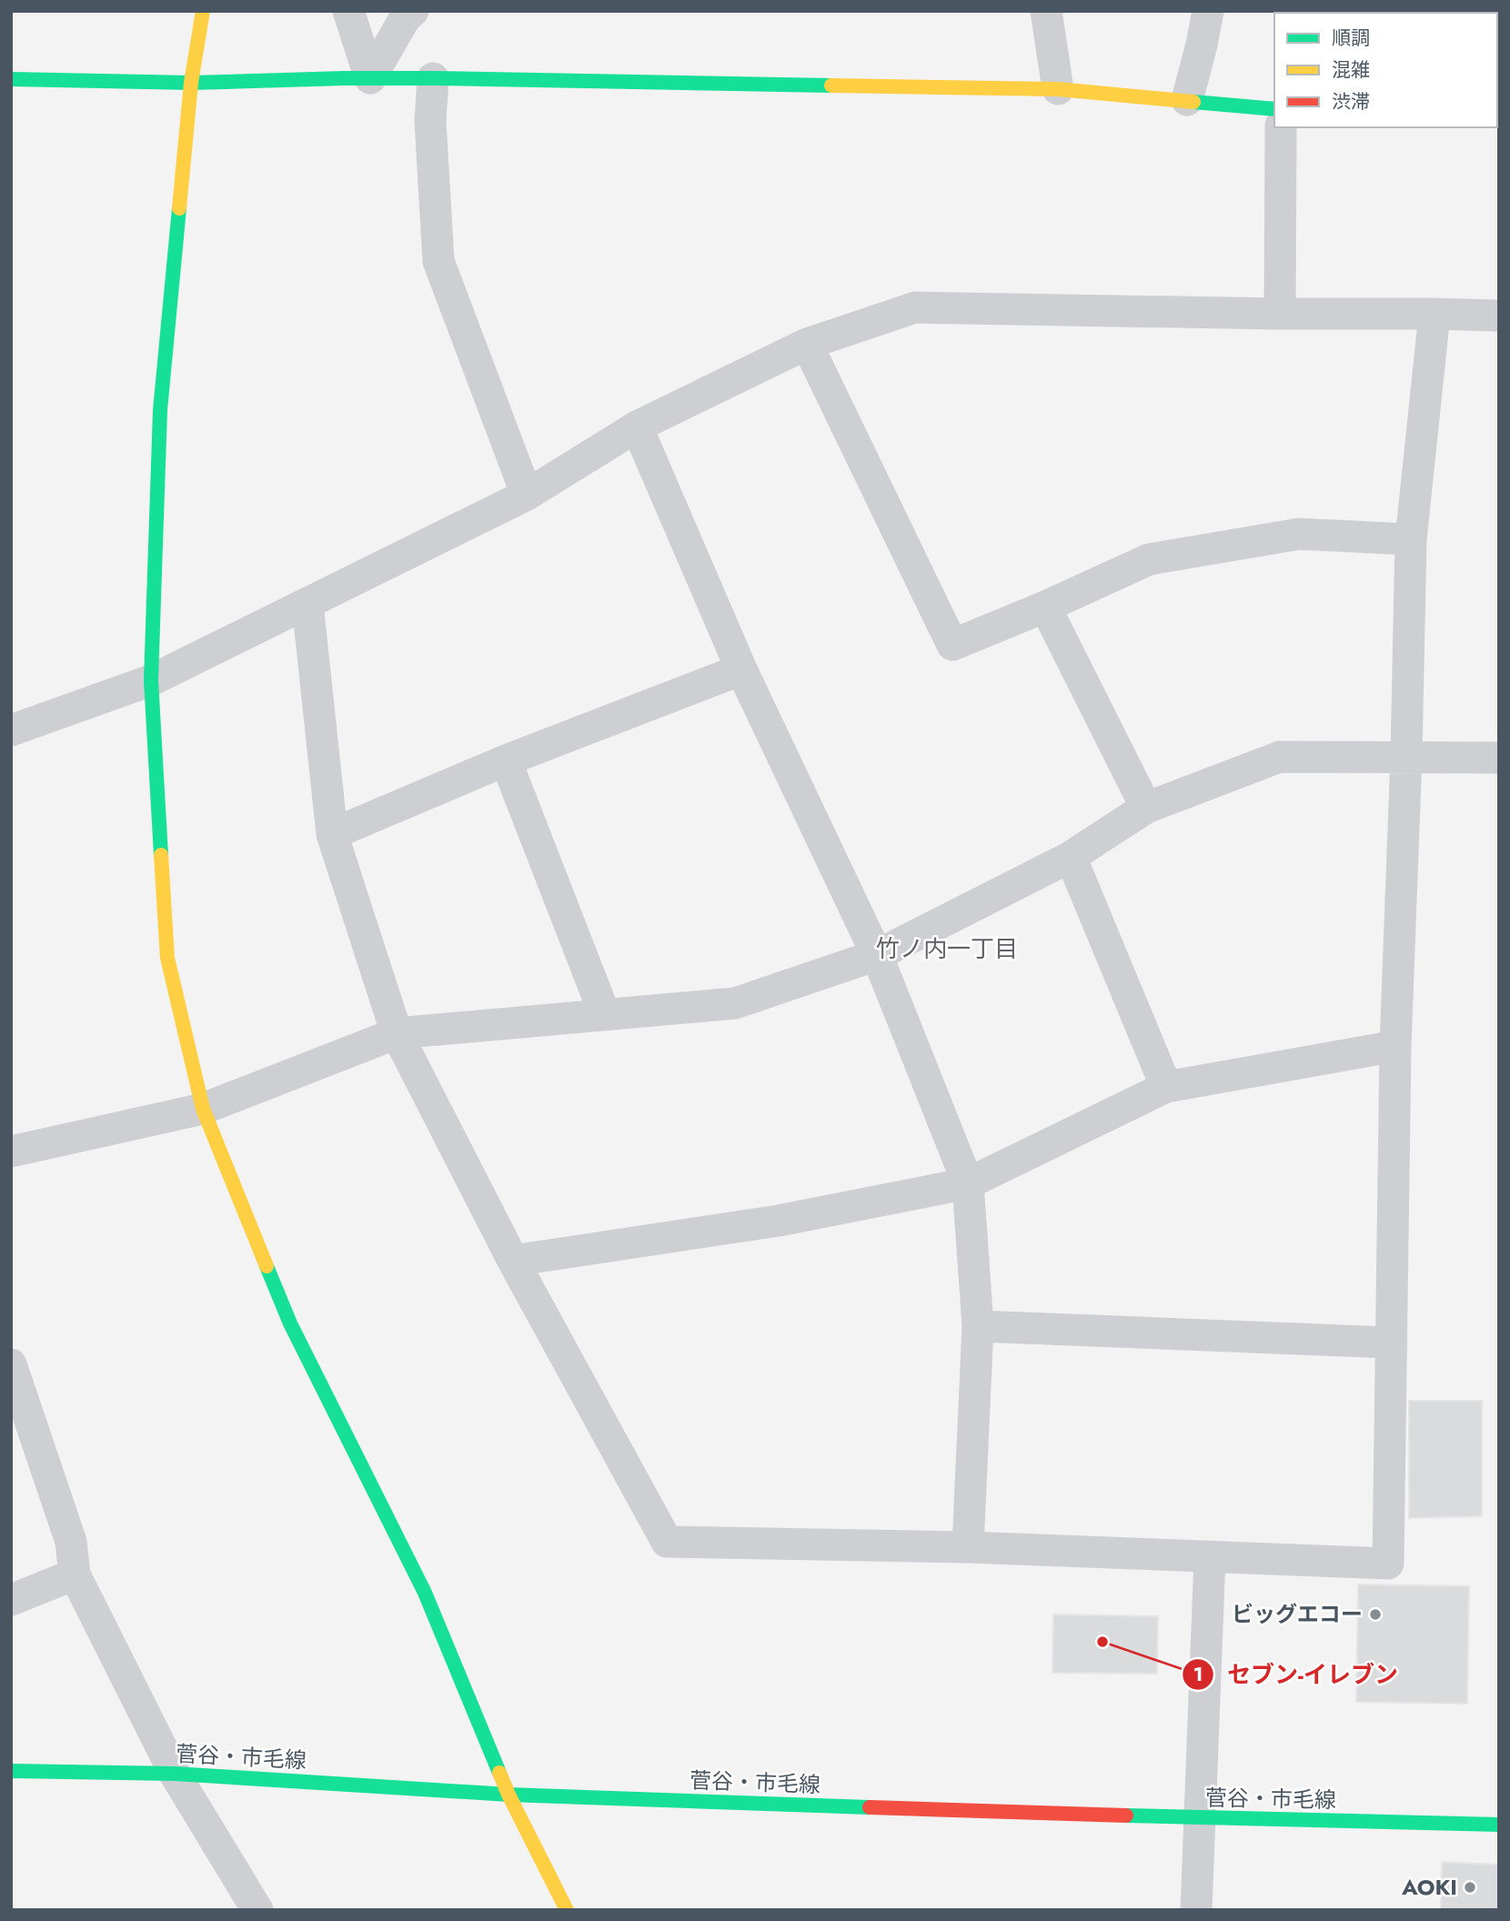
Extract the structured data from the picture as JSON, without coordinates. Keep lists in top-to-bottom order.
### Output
{
  "streets": {
    "street": ["菅谷・市毛線"]
  },
  "districts": ["竹ノ内一丁目"],
  "places": ["ビッグエコー", "セブン-イレブン", "AOKI"],
  "legend": ["順調", "混雑", "渋滞"]
}
